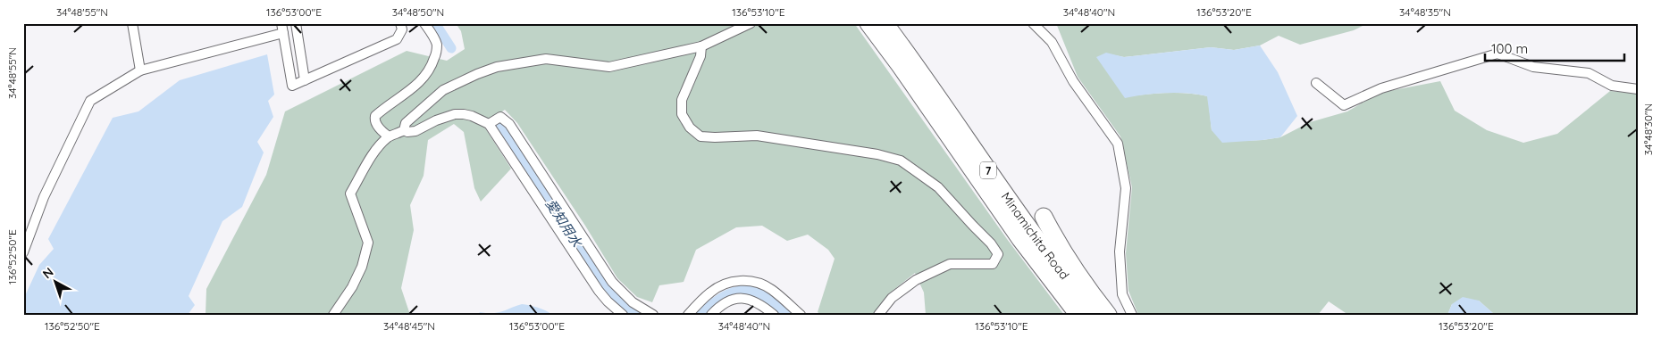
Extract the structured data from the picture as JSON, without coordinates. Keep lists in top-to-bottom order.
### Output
{
  "streets": {
    "highway": ["7", "Minamichita Road"]
  },
  "water": ["愛知用水"],
  "scale_bar": "100 m",
  "north": "top left",
  "coordinates": [
    "34°48'55\"N",
    "136°53'00\"E",
    "34°48'50\"N",
    "136°53'10\"E",
    "34°48'40\"N",
    "136°53'20\"E",
    "34°48'35\"N",
    "34°48'30\"N",
    "136°52'50\"E",
    "34°48'45\"N"
  ]
}
